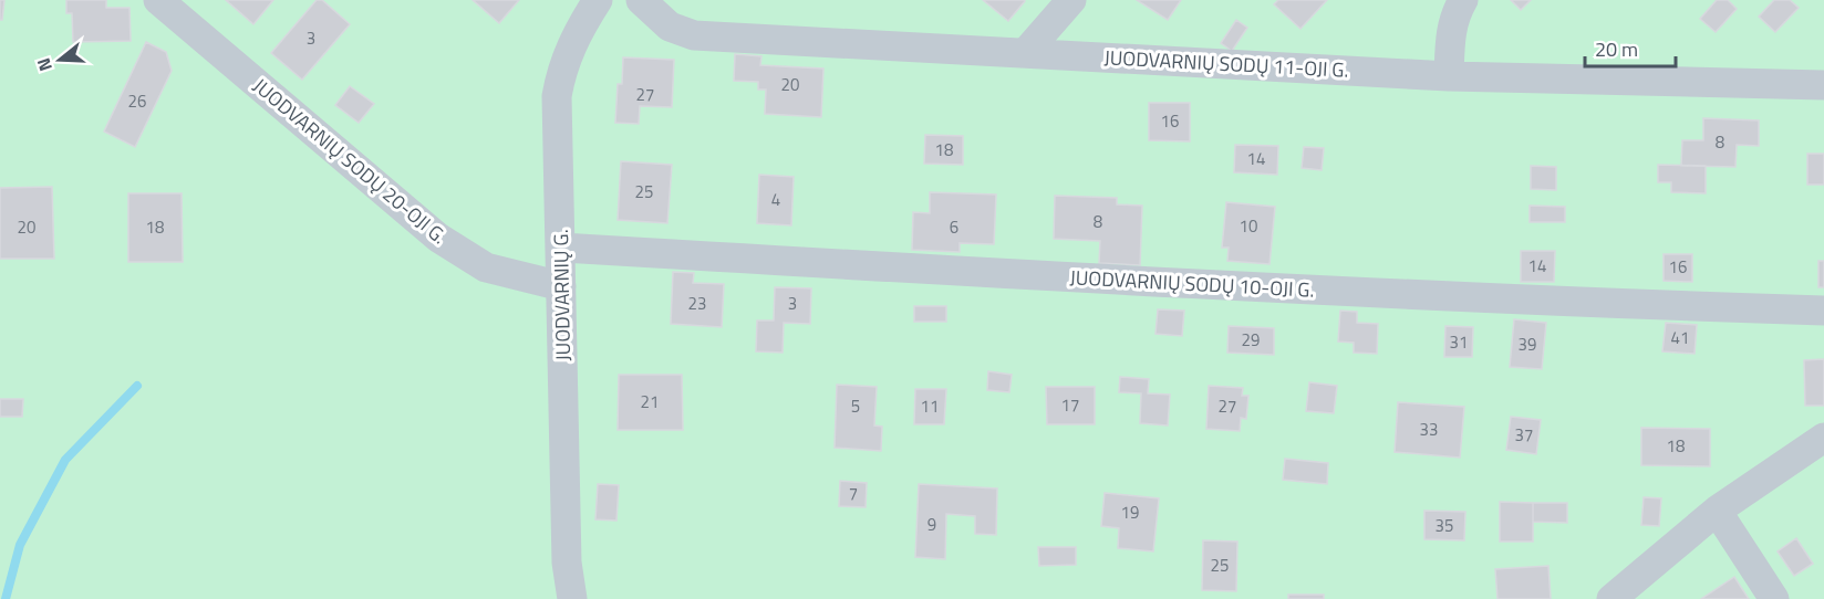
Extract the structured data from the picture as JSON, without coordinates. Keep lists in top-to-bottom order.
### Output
{
  "streets": {
    "street": [
      "JUODVARNIŲ SODŲ 11-OJI G.",
      "JUODVARNIŲ SODŲ 20-OJI G.",
      "JUODVARNIŲ SODŲ 10-OJI G.",
      "JUODVARNIŲ G."
    ]
  },
  "crossings": [
    ["JUODVARNIŲ SODŲ 20-OJI G.", "JUODVARNIŲ G."],
    ["JUODVARNIŲ SODŲ 10-OJI G.", "JUODVARNIŲ G."]
  ],
  "house_numbers": [
    "3",
    "20",
    "27",
    "26",
    "16",
    "8",
    "18",
    "14",
    "25",
    "4",
    "8",
    "10",
    "20",
    "18",
    "6",
    "14",
    "16",
    "23",
    "3",
    "41",
    "29",
    "31",
    "39",
    "21",
    "17",
    "5",
    "11",
    "27",
    "33",
    "37",
    "18",
    "7",
    "19",
    "9",
    "35",
    "25"
  ],
  "scale_bar": "20 m",
  "north": "left"
}
